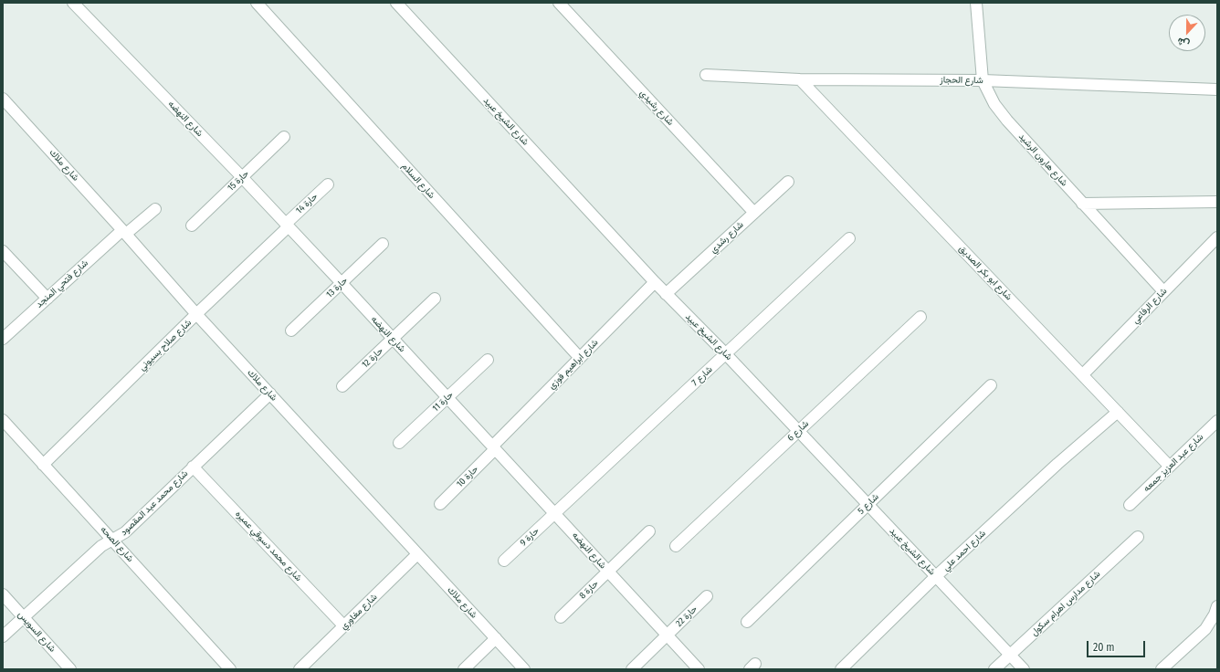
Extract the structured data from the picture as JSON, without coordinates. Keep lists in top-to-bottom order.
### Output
{
  "streets": {
    "street": [
      "شارع الحجاز",
      "شارع رشيدي",
      "شارع النهضه",
      "شارع الشيخ عبيد",
      "شارع هارون الرشيد",
      "شارع ملاك",
      "حارة 15",
      "شارع السلام",
      "حارة 14",
      "شارع رشدي",
      "شارع ابو بكر الصديق",
      "شارع فتحي المنجد",
      "حارة 13",
      "شارع الرفاعي",
      "شارع صلاح بسيوني",
      "حارة 12",
      "شارع ابراهيم فوزي",
      "شارع 7",
      "حارة 11",
      "شارع 6",
      "شارع عبد العزيز جمعه",
      "حارة 10",
      "شارع محمد عبد المقصود",
      "شارع 5",
      "حارة 9",
      "شارع الصحه",
      "شارع محمد دسوقي عميره",
      "شارع احمد علي",
      "حارة 8",
      "شارع مدارس اهرام سكول",
      "شارع مغاوري",
      "حارة 22",
      "شارع السويس"
    ]
  },
  "crossings": [
    ["شارع الحجاز", "شارع هارون الرشيد"],
    ["شارع الحجاز", "شارع ابو بكر الصديق"],
    ["شارع رشيدي", "شارع رشدي"],
    ["شارع النهضه", "حارة 15"],
    ["شارع النهضه", "حارة 14"],
    ["شارع النهضه", "حارة 13"],
    ["شارع النهضه", "شارع صلاح بسيوني"],
    ["شارع النهضه", "حارة 12"],
    ["شارع النهضه", "شارع ابراهيم فوزي"],
    ["شارع النهضه", "شارع 7"],
    ["شارع النهضه", "حارة 11"],
    ["شارع النهضه", "حارة 10"],
    ["شارع النهضه", "حارة 9"],
    ["شارع النهضه", "حارة 8"],
    ["شارع النهضه", "حارة 22"],
    ["شارع الشيخ عبيد", "شارع رشدي"],
    ["شارع الشيخ عبيد", "شارع ابراهيم فوزي"],
    ["شارع الشيخ عبيد", "شارع 7"],
    ["شارع الشيخ عبيد", "شارع 6"],
    ["شارع الشيخ عبيد", "شارع 5"],
    ["شارع الشيخ عبيد", "شارع احمد علي"],
    ["شارع الشيخ عبيد", "شارع مدارس اهرام سكول"],
    ["شارع هارون الرشيد", "شارع الرفاعي"],
    ["شارع ملاك", "شارع فتحي المنجد"],
    ["شارع ملاك", "شارع صلاح بسيوني"],
    ["شارع ملاك", "شارع محمد عبد المقصود"],
    ["شارع ملاك", "شارع مغاوري"],
    ["شارع السلام", "شارع ابراهيم فوزي"],
    ["حارة 14", "شارع صلاح بسيوني"],
    ["شارع ابو بكر الصديق", "شارع الرفاعي"],
    ["شارع ابو بكر الصديق", "شارع عبد العزيز جمعه"],
    ["شارع ابو بكر الصديق", "شارع احمد علي"],
    ["شارع صلاح بسيوني", "شارع الصحه"],
    ["شارع ابراهيم فوزي", "حارة 10"],
    ["شارع 7", "حارة 9"],
    ["شارع محمد عبد المقصود", "شارع الصحه"],
    ["شارع محمد عبد المقصود", "شارع محمد دسوقي عميره"],
    ["شارع محمد عبد المقصود", "شارع السويس"],
    ["شارع محمد دسوقي عميره", "شارع مغاوري"]
  ],
  "scale_bar": "20 m",
  "north": "bottom"
}
